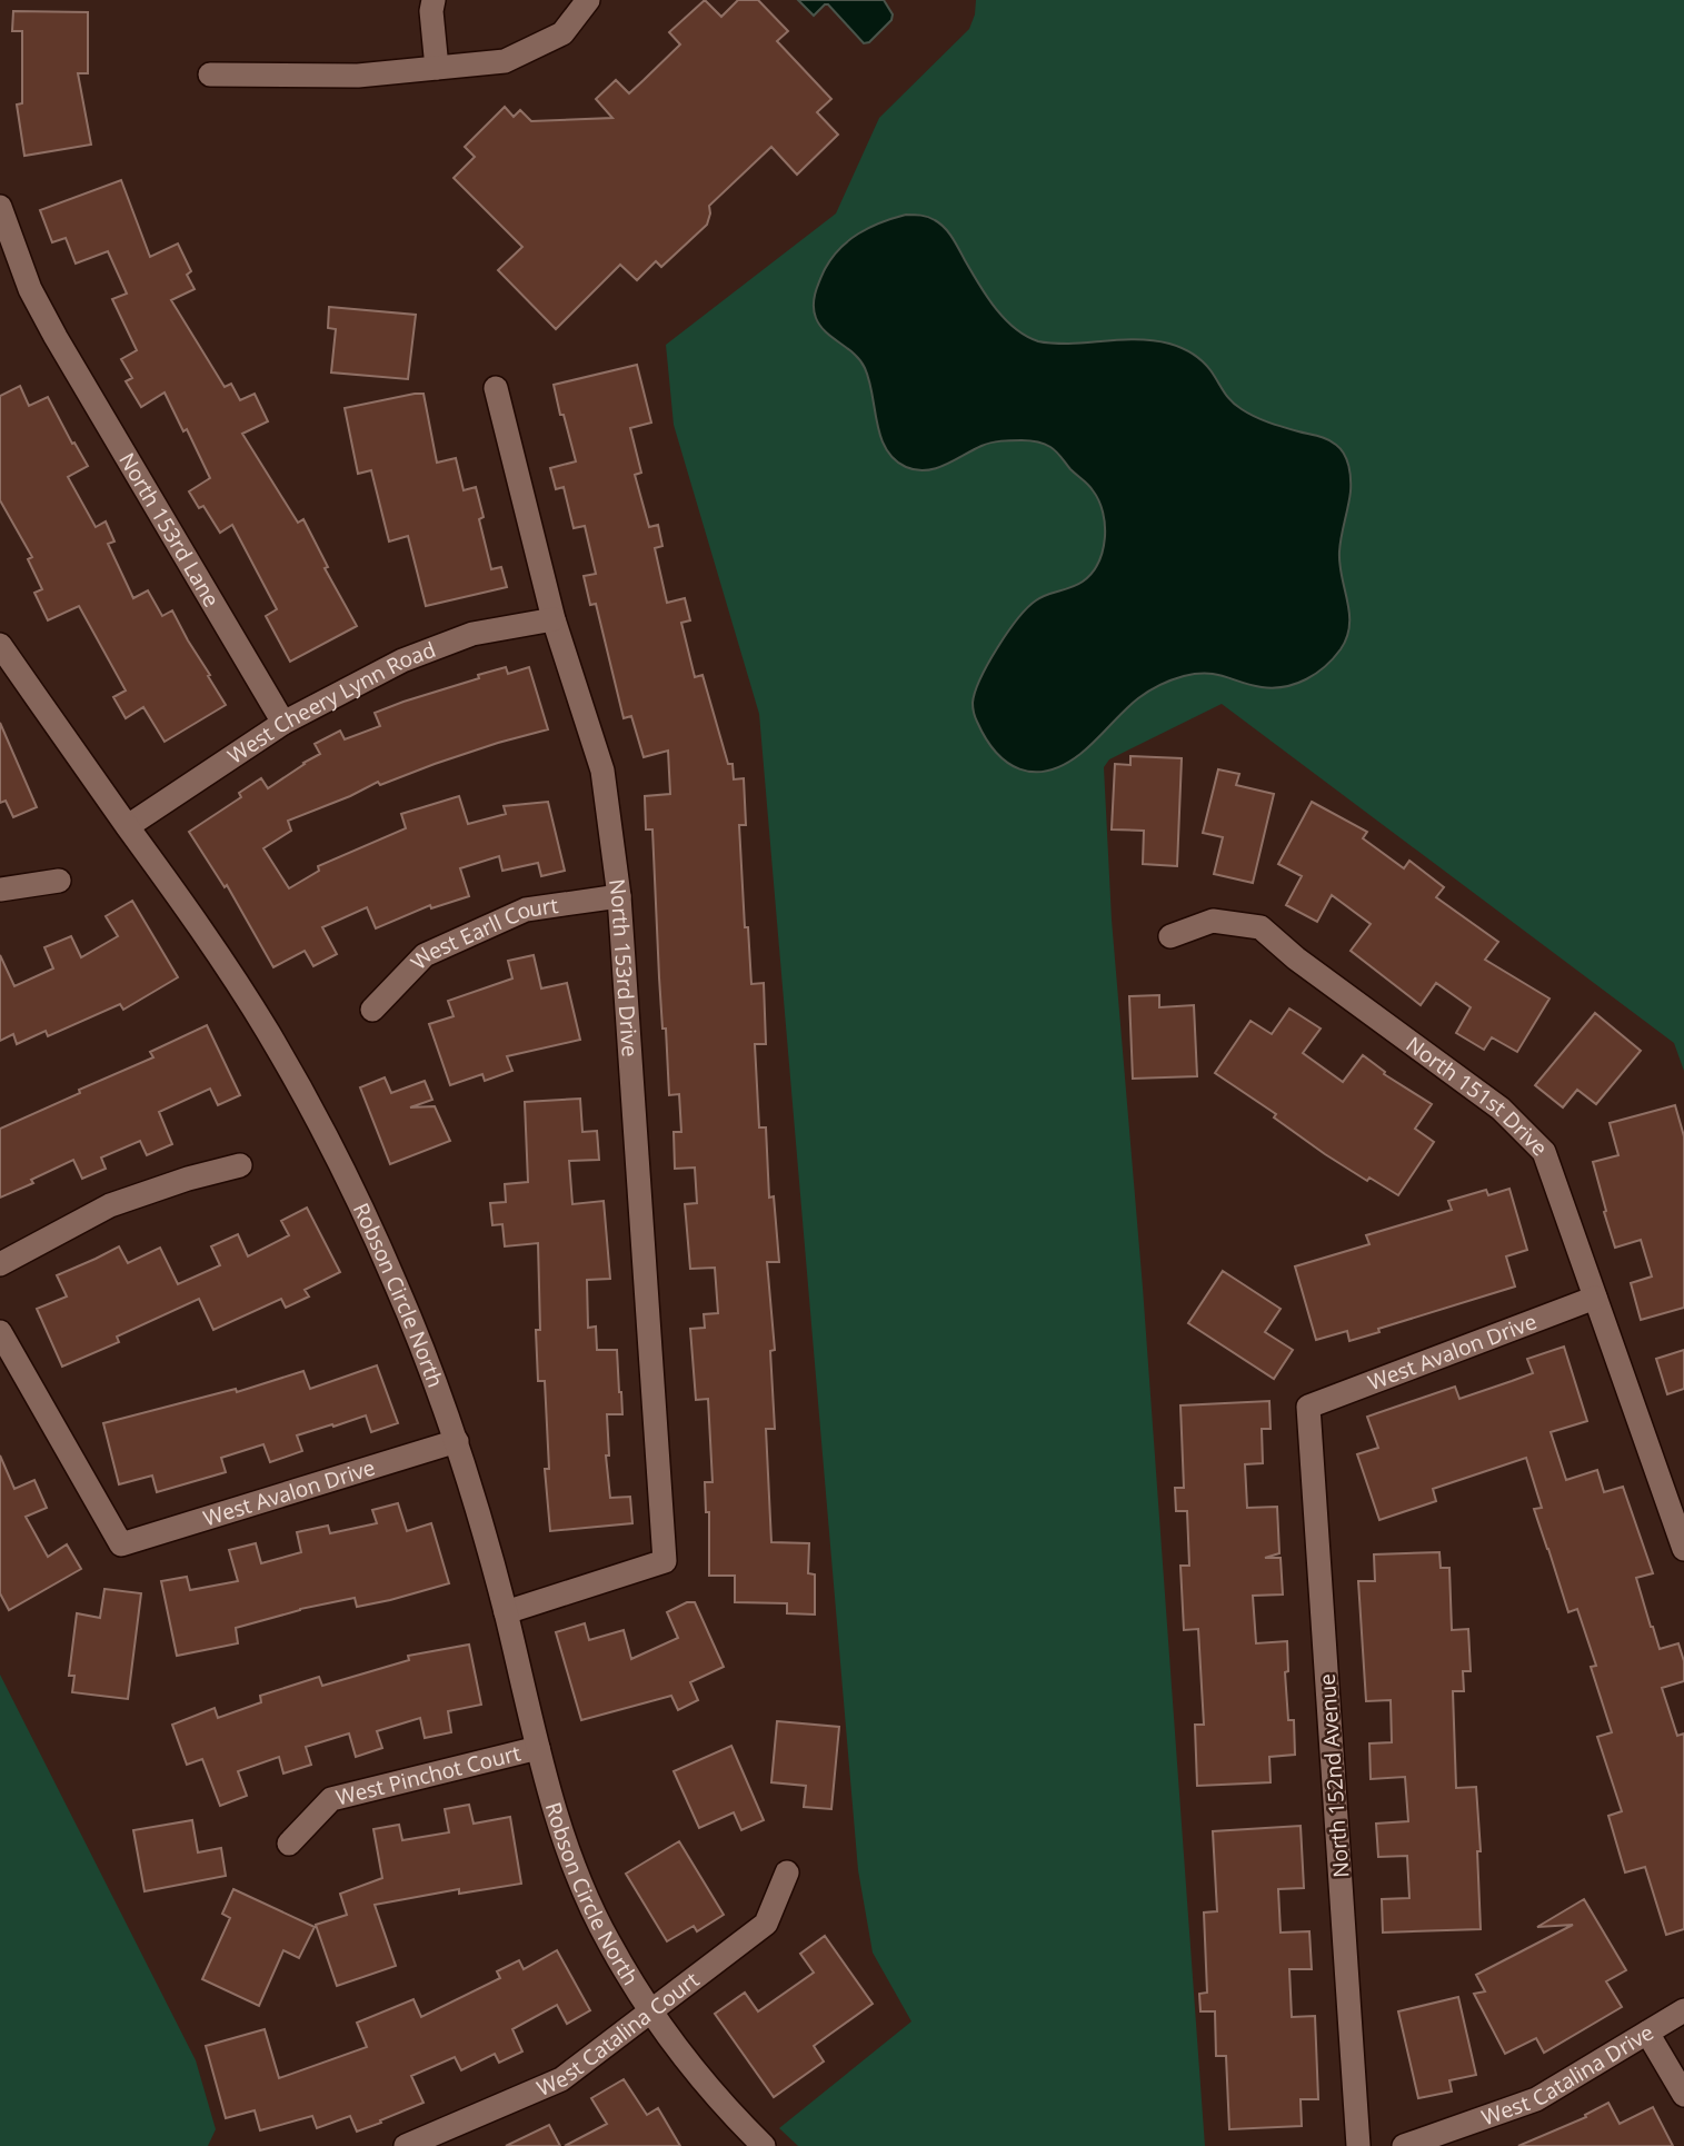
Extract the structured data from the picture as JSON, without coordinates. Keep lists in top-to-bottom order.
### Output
{
  "streets": {
    "street": [
      "North 153rd Lane",
      "West Cheery Lynn Road",
      "West Earll Court",
      "North 153rd Drive",
      "North 151st Drive",
      "Robson Circle North",
      "West Avalon Drive",
      "North 152nd Avenue",
      "West Pinchot Court",
      "West Catalina Court",
      "West Catalina Drive"
    ]
  },
  "crossings": [
    ["North 153rd Lane", "West Cheery Lynn Road"],
    ["West Cheery Lynn Road", "North 153rd Drive"],
    ["West Cheery Lynn Road", "Robson Circle North"],
    ["West Earll Court", "North 153rd Drive"],
    ["North 153rd Drive", "Robson Circle North"],
    ["North 151st Drive", "West Avalon Drive"],
    ["Robson Circle North", "West Avalon Drive"],
    ["Robson Circle North", "West Pinchot Court"],
    ["Robson Circle North", "West Catalina Court"],
    ["West Avalon Drive", "North 152nd Avenue"]
  ]
}
